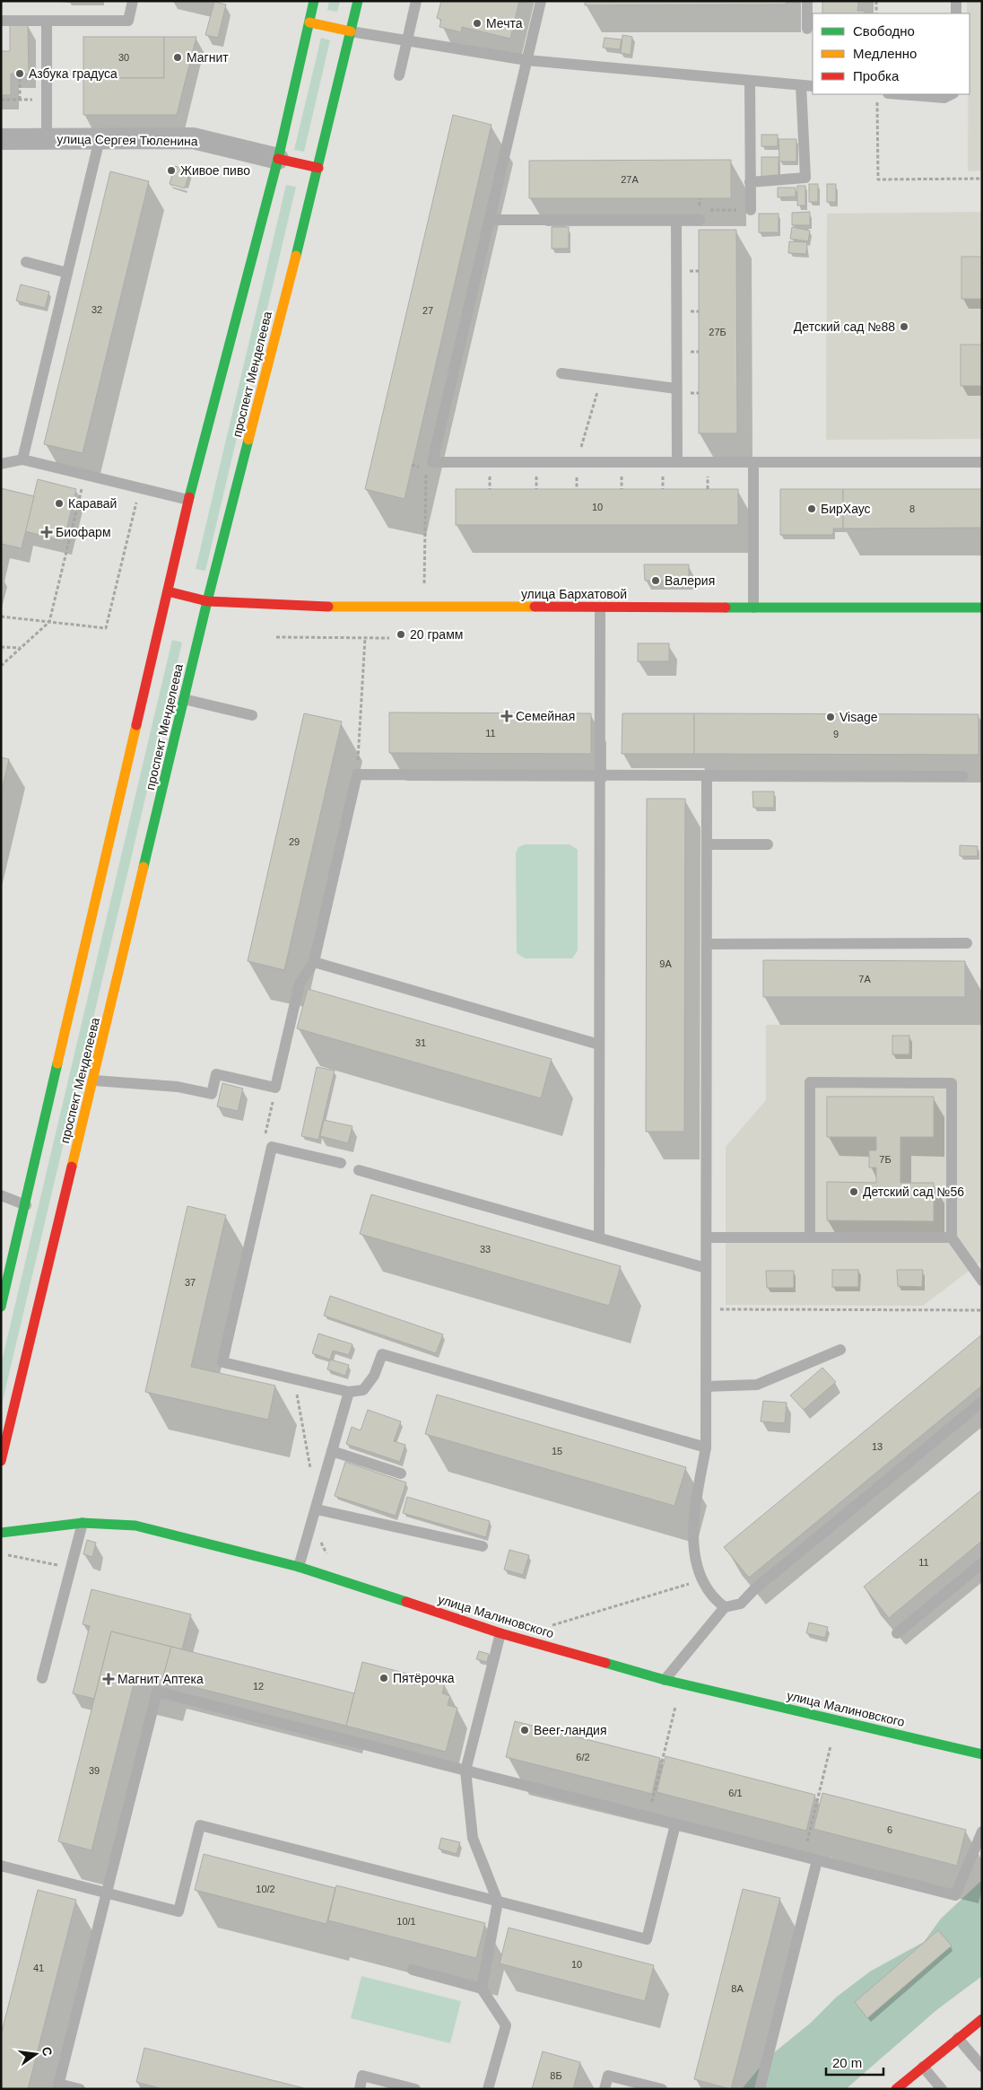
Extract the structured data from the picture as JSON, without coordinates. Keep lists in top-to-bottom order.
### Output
{
  "streets": {
    "main road": ["проспект Менделеева", "улица Бархатовой", "улица Малиновского"],
    "street": ["улица Сергея Тюленина"]
  },
  "crossings": [
    ["улица Сергея Тюленина", "проспект Менделеева"],
    ["проспект Менделеева", "улица Бархатовой"]
  ],
  "places": {
    "other": [
      "Мечта",
      "Магнит",
      "Азбука градуса",
      "Живое пиво",
      "Детский сад №88",
      "Каравай",
      "БирХаус",
      "Валерия",
      "20 грамм",
      "Visage",
      "Детский сад №56",
      "Пятёрочка",
      "Beer-ландия"
    ],
    "health": ["Биофарм", "Семейная", "Магнит Аптека"]
  },
  "house_numbers": [
    "30",
    "27А",
    "32",
    "27",
    "27Б",
    "10",
    "8",
    "11",
    "9",
    "29",
    "9А",
    "7А",
    "31",
    "7Б",
    "33",
    "37",
    "13",
    "15",
    "11",
    "12",
    "6/2",
    "39",
    "6/1",
    "6",
    "10/2",
    "10/1",
    "10",
    "41",
    "8А",
    "8Б"
  ],
  "legend": ["Свободно", "Медленно", "Пробка"],
  "scale_bar": "20 m",
  "north": "right"
}
